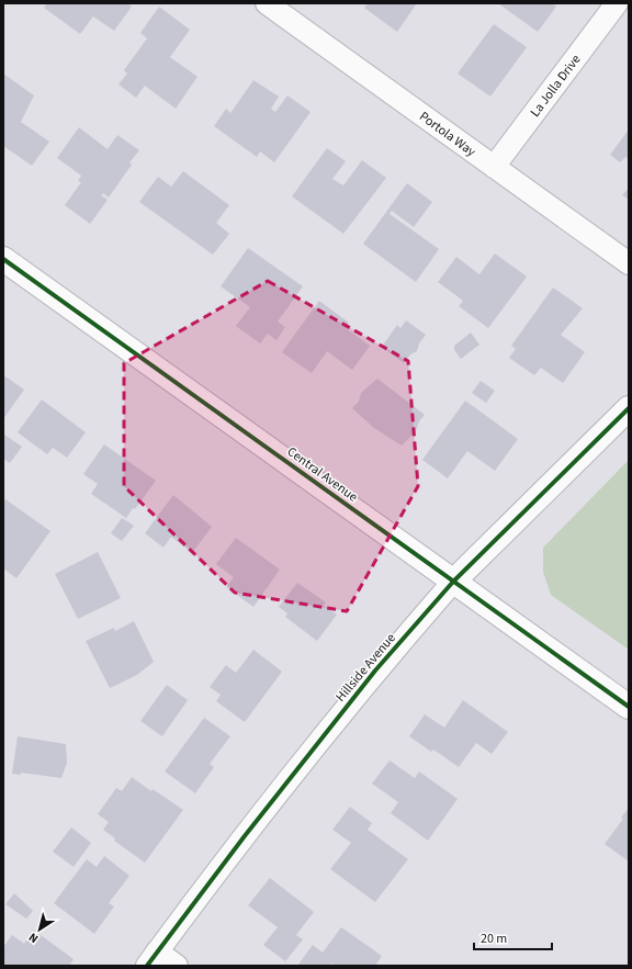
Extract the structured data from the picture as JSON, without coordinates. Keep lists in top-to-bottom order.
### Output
{
  "streets": {
    "main road": ["Central Avenue", "Hillside Avenue"],
    "street": ["La Jolla Drive", "Portola Way"]
  },
  "crossings": [
    ["La Jolla Drive", "Portola Way"],
    ["Central Avenue", "Hillside Avenue"]
  ],
  "scale_bar": "20 m",
  "north": "bottom left"
}
